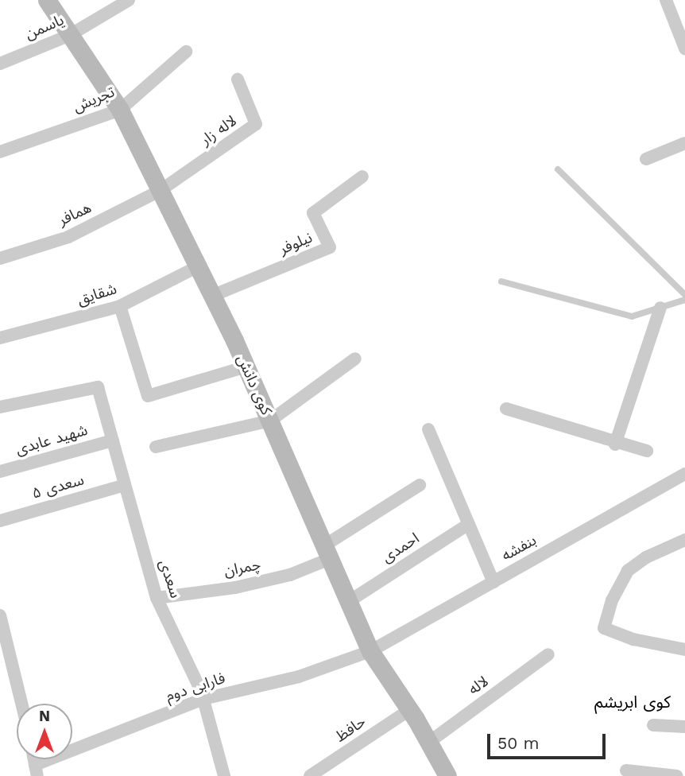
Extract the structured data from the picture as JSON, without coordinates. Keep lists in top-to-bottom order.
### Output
{
  "streets": {
    "street": [
      "یاسمن",
      "تجریش",
      "لاله زار",
      "همافر",
      "نیلوفر",
      "شقایق",
      "کوی دانش",
      "شهید عابدی",
      "سعدی ۵",
      "احمدی",
      "بنفشه",
      "چمران",
      "سعدی",
      "لاله",
      "فارابی دوم",
      "حافظ"
    ]
  },
  "crossings": [
    ["یاسمن", "کوی دانش"],
    ["تجریش", "کوی دانش"],
    ["لاله زار", "همافر"],
    ["لاله زار", "کوی دانش"],
    ["همافر", "کوی دانش"],
    ["نیلوفر", "کوی دانش"],
    ["شقایق", "کوی دانش"],
    ["کوی دانش", "احمدی"],
    ["کوی دانش", "بنفشه"],
    ["کوی دانش", "چمران"],
    ["کوی دانش", "لاله"],
    ["کوی دانش", "فارابی دوم"],
    ["کوی دانش", "حافظ"],
    ["شهید عابدی", "سعدی"],
    ["سعدی ۵", "سعدی"],
    ["بنفشه", "فارابی دوم"],
    ["چمران", "سعدی"],
    ["سعدی", "فارابی دوم"]
  ],
  "districts": ["کوی ابریشم"],
  "scale_bar": "50 m",
  "north": "top"
}
